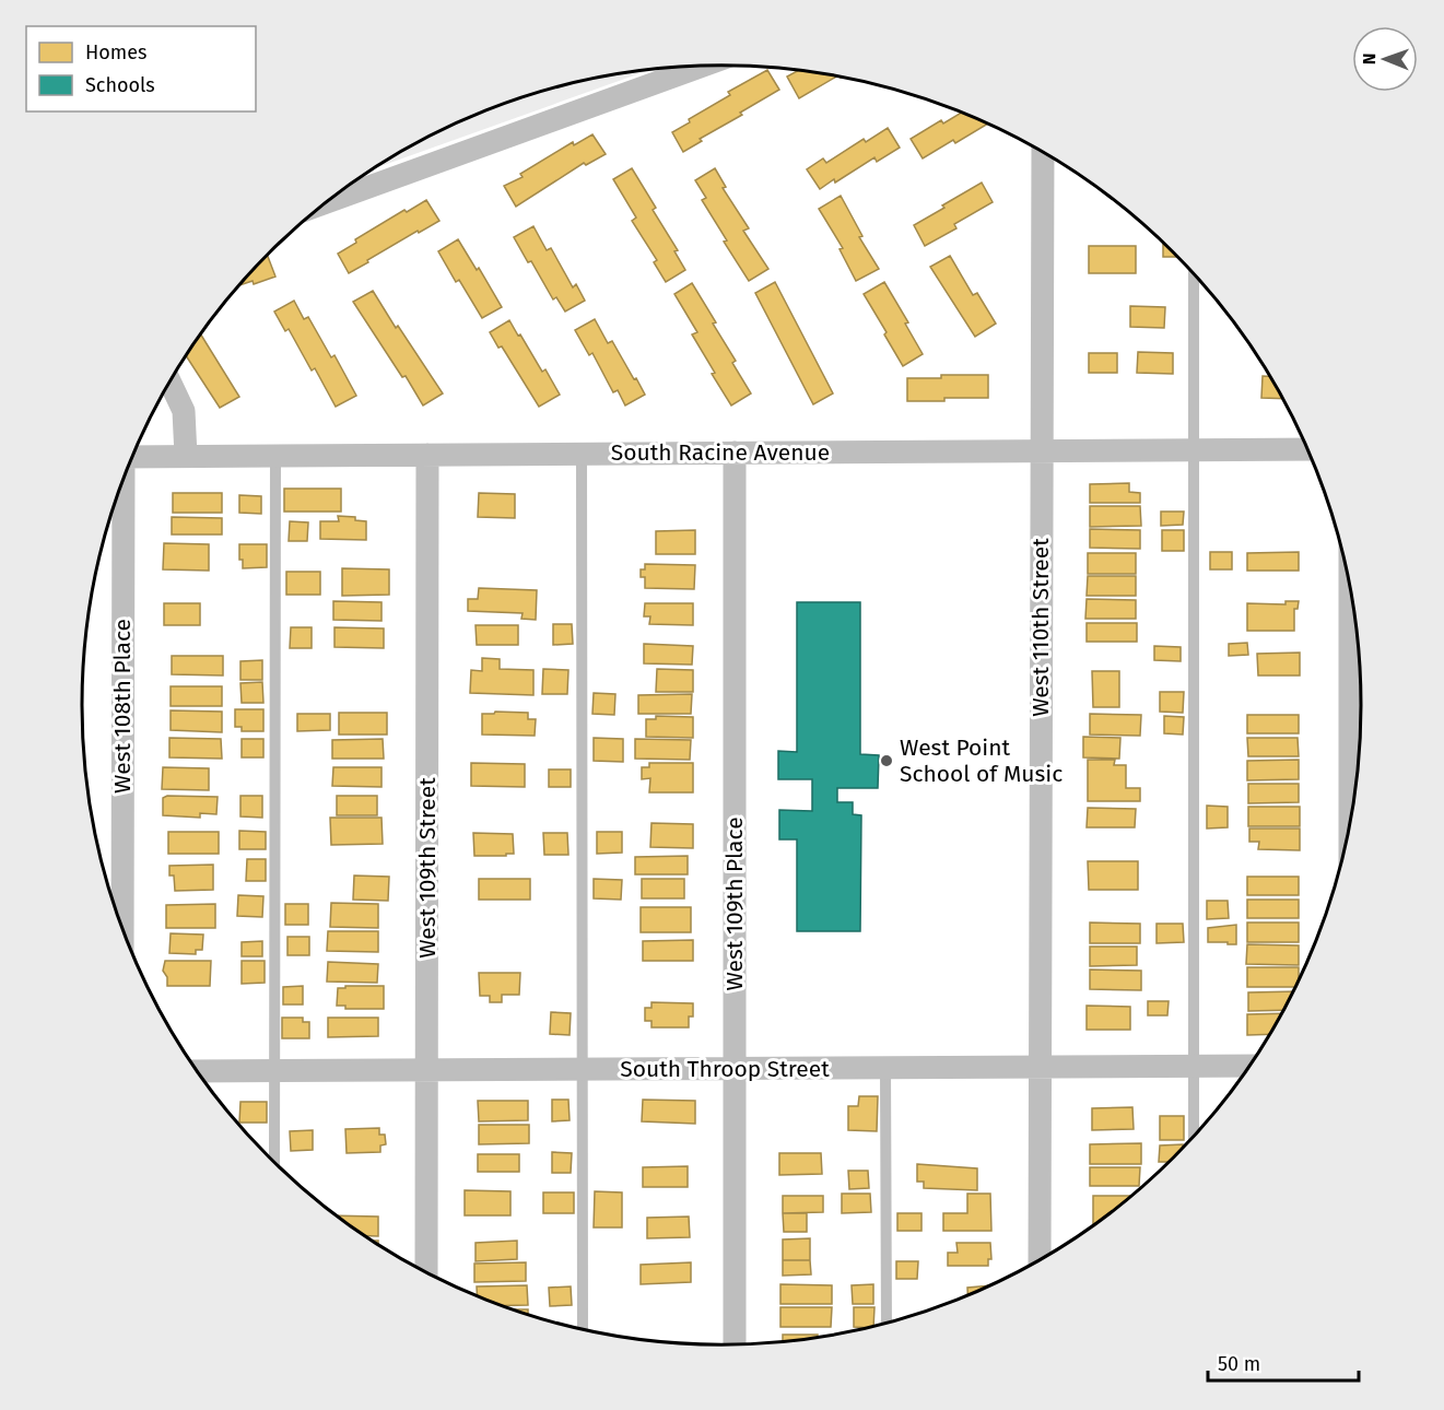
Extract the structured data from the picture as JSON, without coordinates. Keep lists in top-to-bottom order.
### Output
{
  "streets": {
    "street": [
      "South Racine Avenue",
      "West 110th Street",
      "West 108th Place",
      "West 109th Street",
      "West 109th Place",
      "South Throop Street"
    ]
  },
  "crossings": [
    ["South Racine Avenue", "West 110th Street"],
    ["South Racine Avenue", "West 109th Street"],
    ["South Racine Avenue", "West 109th Place"],
    ["West 110th Street", "South Throop Street"],
    ["West 109th Street", "South Throop Street"],
    ["West 109th Place", "South Throop Street"]
  ],
  "places": ["West Point School of Music"],
  "legend": ["Homes", "Schools"],
  "scale_bar": "50 m",
  "north": "left"
}
